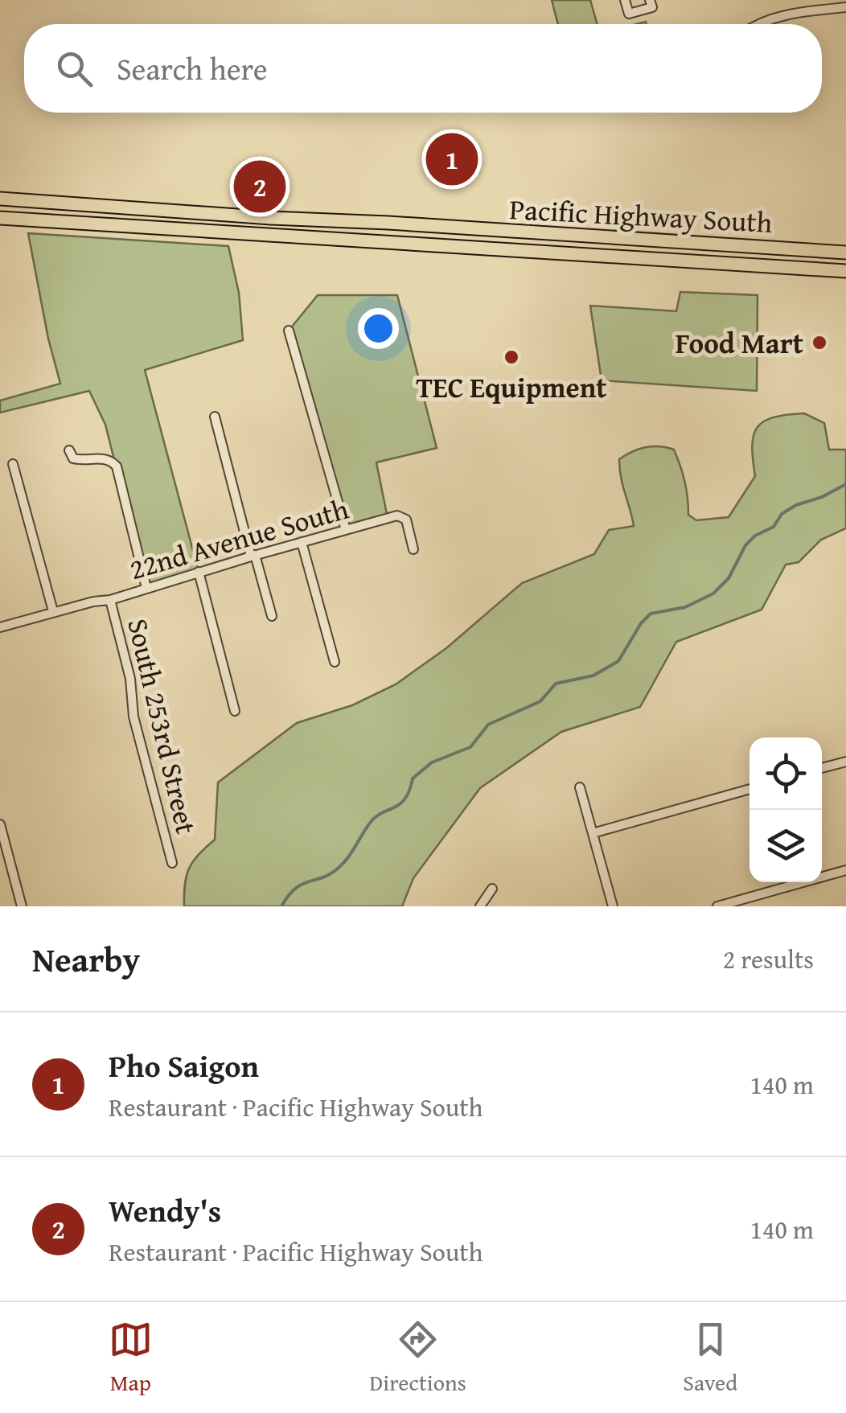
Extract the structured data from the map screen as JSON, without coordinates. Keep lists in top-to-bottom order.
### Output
{
  "streets": {
    "main road": ["Pacific Highway South"],
    "street": ["22nd Avenue South", "South 253rd Street"]
  },
  "crossings": [
    ["22nd Avenue South", "South 253rd Street"]
  ],
  "places": ["Food Mart", "TEC Equipment"],
  "page": {
    "search": "Search here",
    "pins": ["1", "2"],
    "heading": ["Nearby", "2 results"],
    "list": [
      {
        "mark": "1",
        "name": "Pho Saigon",
        "note": "Restaurant · Pacific Highway South",
        "value": "140 m"
      },
      {
        "mark": "2",
        "name": "Wendy's",
        "note": "Restaurant · Pacific Highway South",
        "value": "140 m"
      }
    ],
    "nav": ["Map", "Directions", "Saved"]
  }
}
